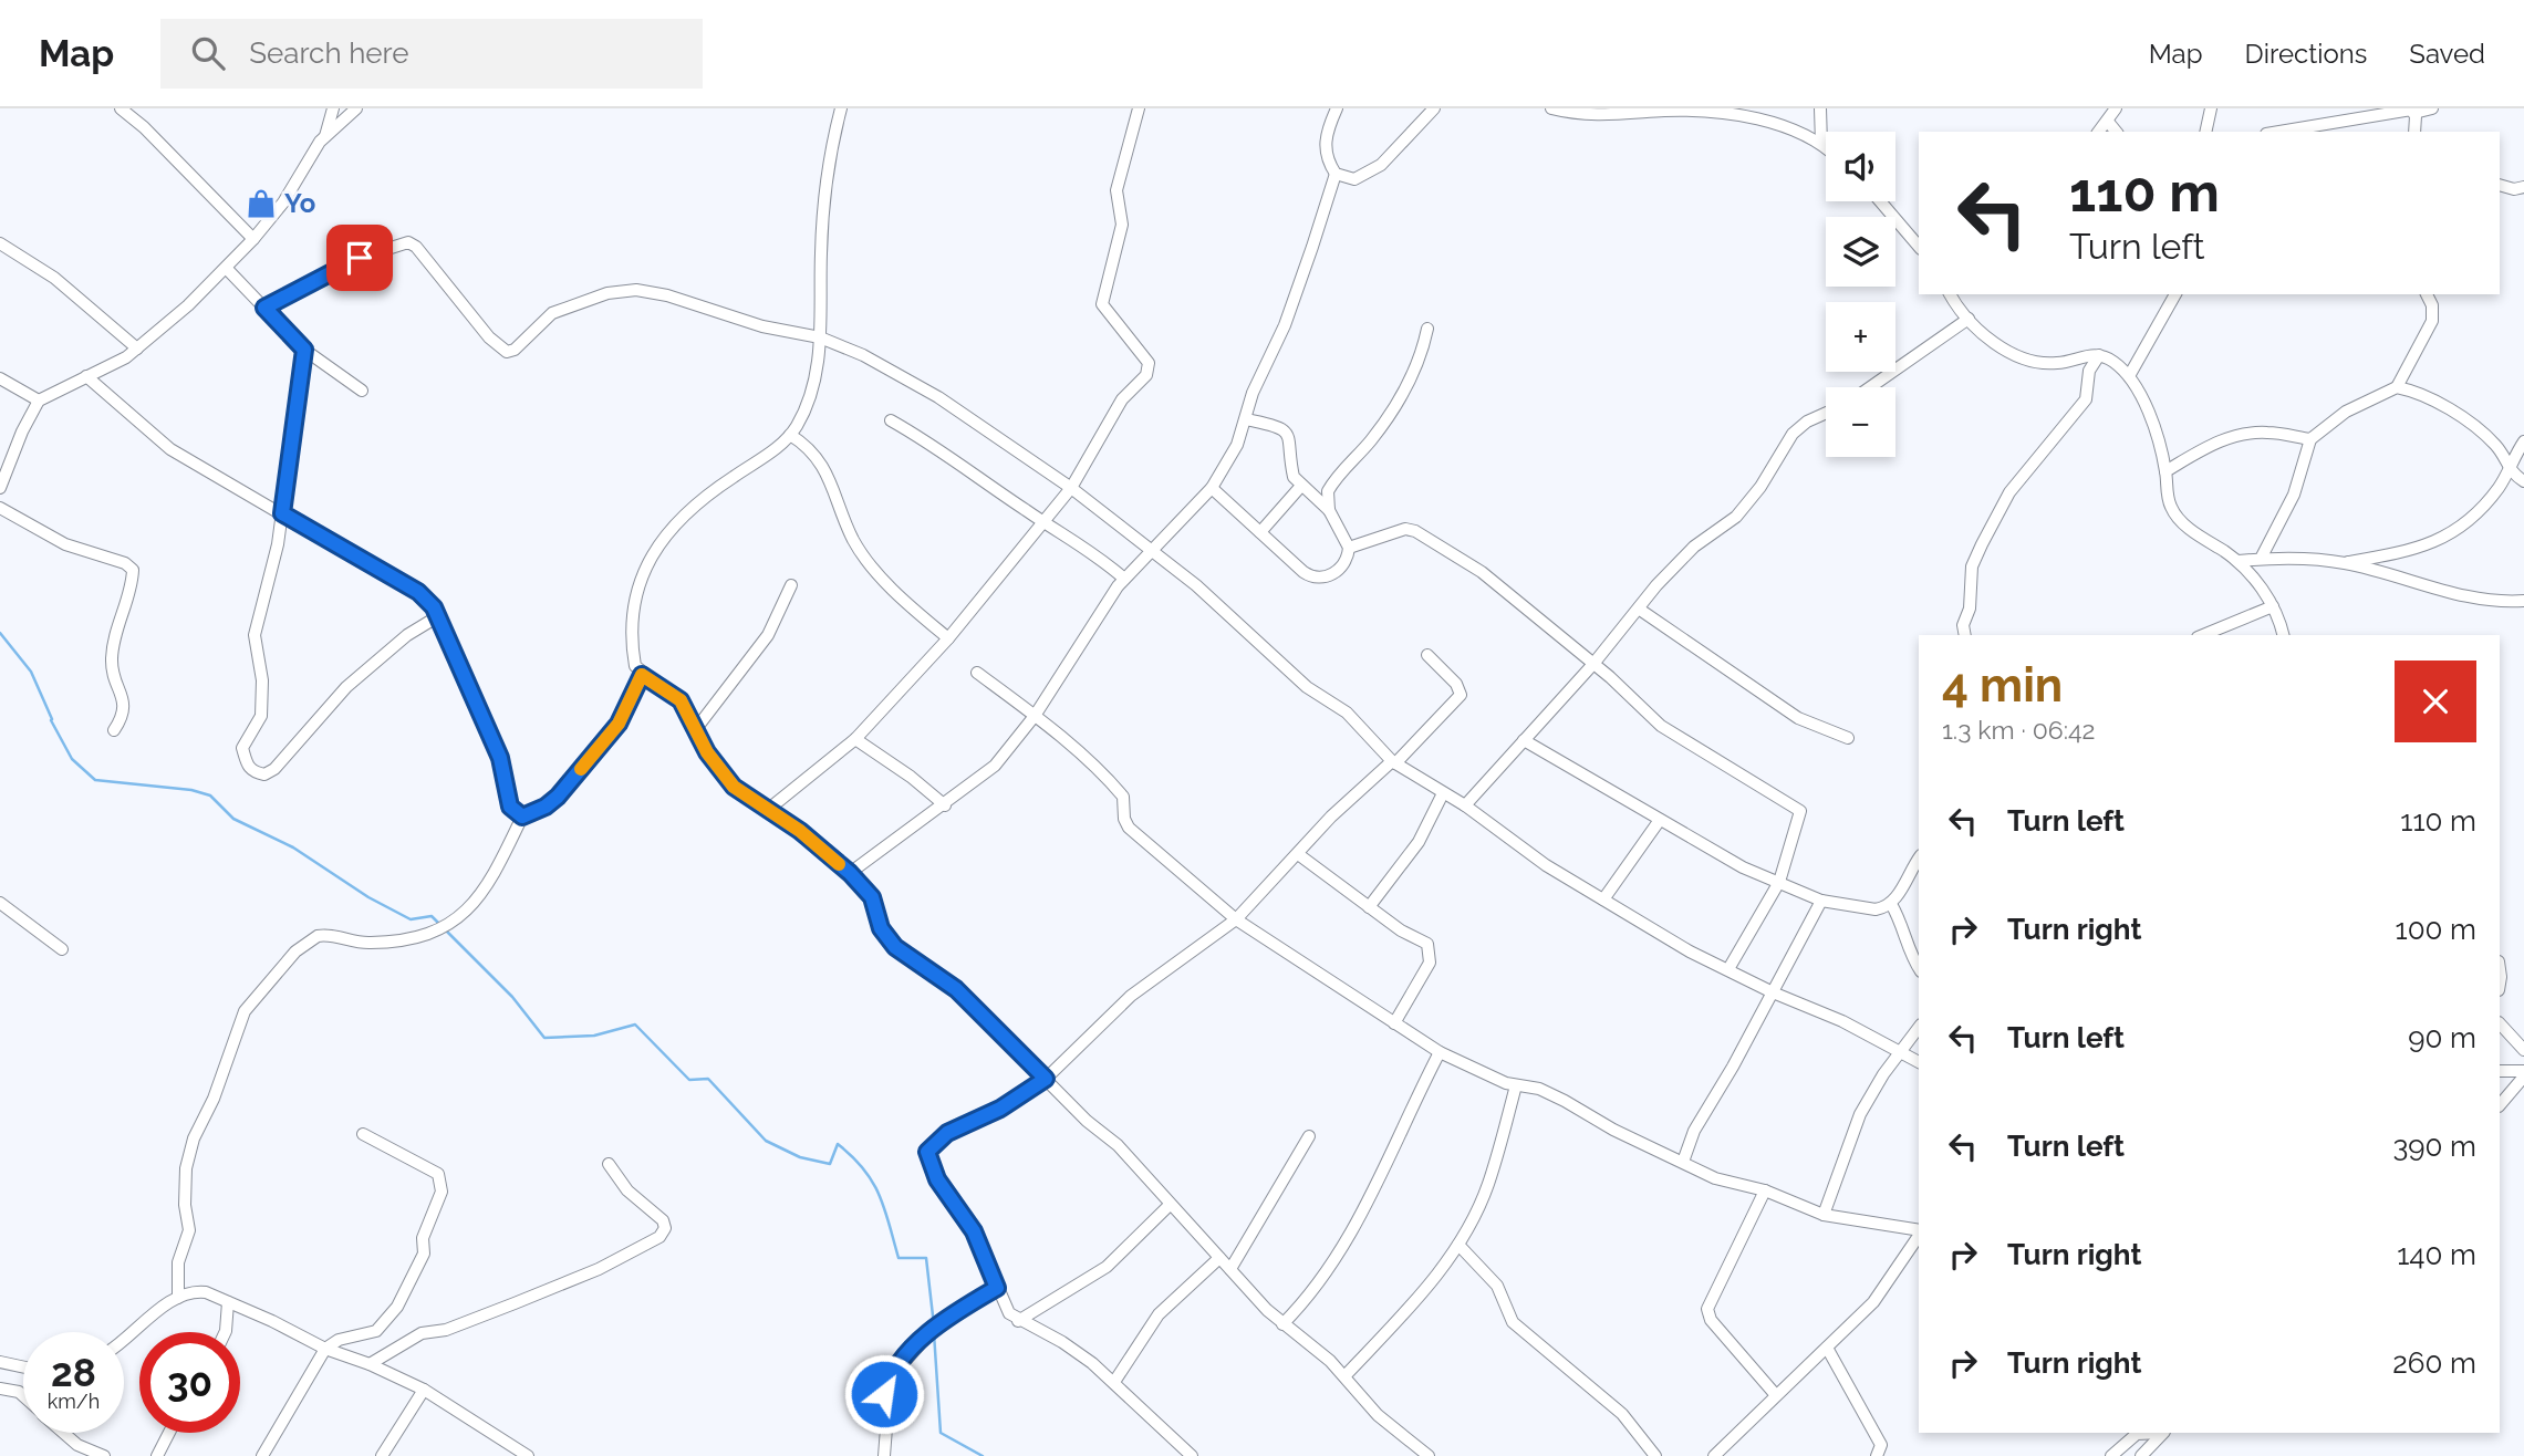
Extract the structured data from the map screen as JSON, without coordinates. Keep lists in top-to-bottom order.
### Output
{
  "places": {
    "shop": ["Yo"]
  },
  "page": {
    "header": "Map",
    "search": "Search here",
    "nav": ["Map", "Directions", "Saved"],
    "map_buttons": ["+", "−"],
    "turn": ["110 m", "Turn left"],
    "heading": ["4 min", "1.3 km · 06:42"],
    "list": [
      {
        "name": "Turn left",
        "value": "110 m"
      },
      {
        "name": "Turn right",
        "value": "100 m"
      },
      {
        "name": "Turn left",
        "value": "90 m"
      },
      {
        "name": "Turn left",
        "value": "390 m"
      },
      {
        "name": "Turn right",
        "value": "140 m"
      },
      {
        "name": "Turn right",
        "value": "260 m"
      }
    ],
    "speed": "28 km/h",
    "limit": "30"
  }
}
